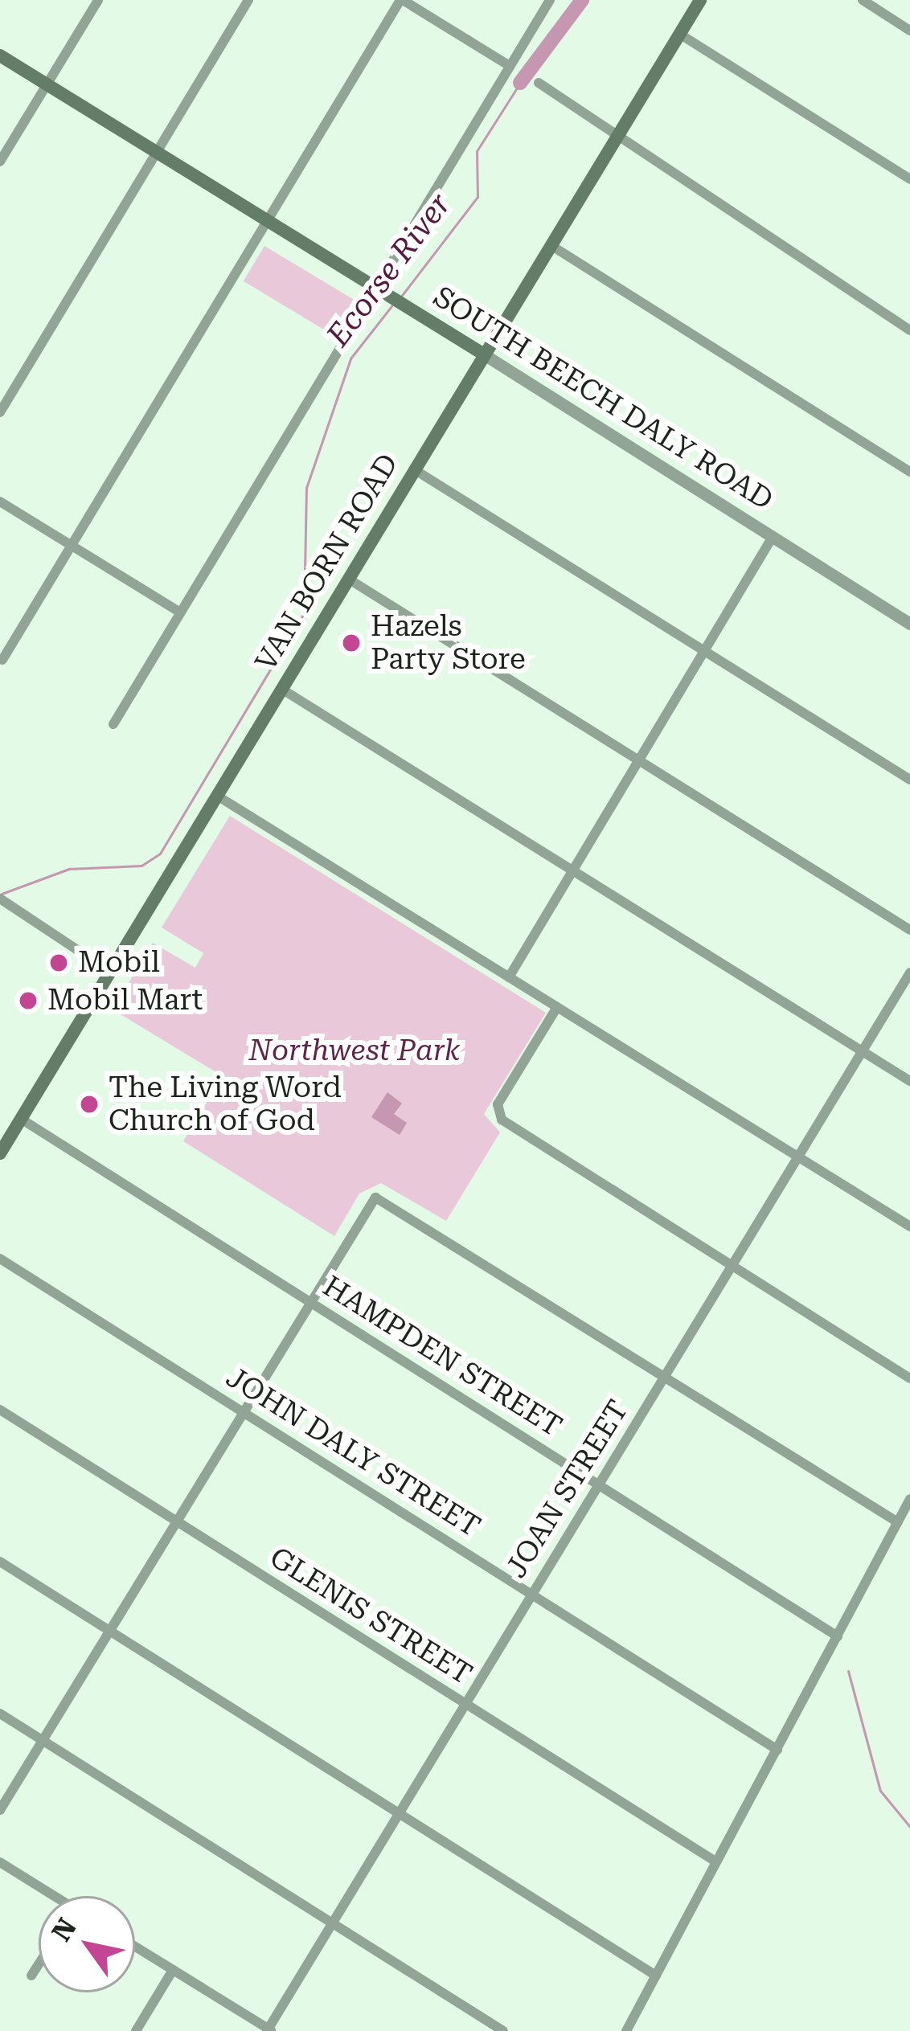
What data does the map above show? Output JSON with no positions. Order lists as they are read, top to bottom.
{
  "streets": {
    "main road": ["SOUTH BEECH DALY ROAD", "VAN BORN ROAD"],
    "street": [
      "HAMPDEN STREET",
      "JOHN DALY STREET",
      "JOAN STREET",
      "GLENIS STREET"
    ]
  },
  "crossings": [
    ["SOUTH BEECH DALY ROAD", "VAN BORN ROAD"],
    ["VAN BORN ROAD", "HAMPDEN STREET"],
    ["HAMPDEN STREET", "JOAN STREET"],
    ["JOHN DALY STREET", "JOAN STREET"],
    ["JOAN STREET", "GLENIS STREET"]
  ],
  "water": ["Ecorse River"],
  "parks": ["Northwest Park"],
  "places": [
    "Hazels Party Store",
    "Mobil",
    "Mobil Mart",
    "The Living Word Church of God"
  ],
  "north": "top left"
}
